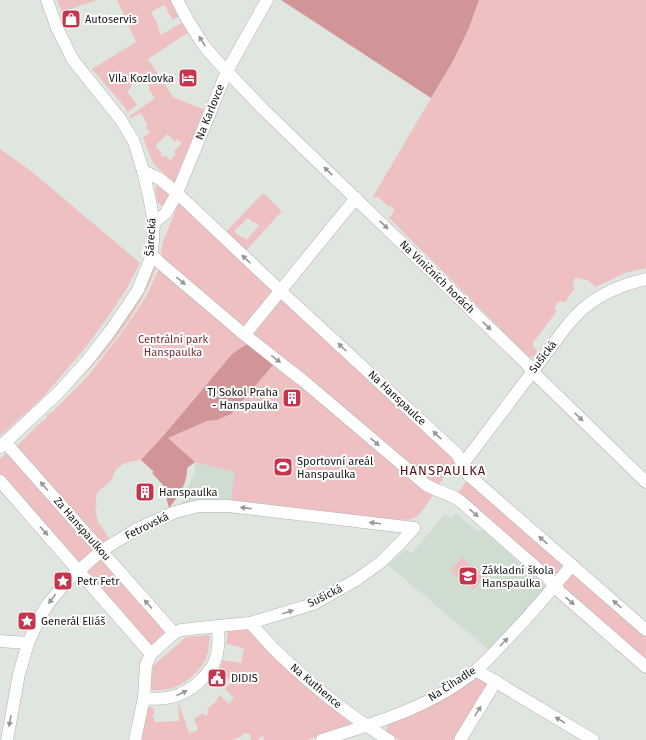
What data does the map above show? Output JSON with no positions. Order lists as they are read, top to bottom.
{
  "streets": {
    "street": [
      "Na Karlovce",
      "Šárecká",
      "Na Viničních horách",
      "Sušická",
      "Na Hanspaulce",
      "Fetrovská",
      "Za Hanspaulkou",
      "Na Čihadle",
      "Na Kuthence"
    ]
  },
  "crossings": [
    ["Na Karlovce", "Šárecká"],
    ["Na Karlovce", "Na Viničních horách"],
    ["Na Karlovce", "Na Hanspaulce"],
    ["Šárecká", "Na Hanspaulce"],
    ["Šárecká", "Za Hanspaulkou"],
    ["Na Viničních horách", "Sušická"],
    ["Sušická", "Na Hanspaulce"],
    ["Sušická", "Fetrovská"],
    ["Sušická", "Na Kuthence"],
    ["Na Hanspaulce", "Na Čihadle"],
    ["Fetrovská", "Za Hanspaulkou"],
    ["Na Čihadle", "Na Kuthence"]
  ],
  "one_way": ["Sušická", "Fetrovská", "Na Čihadle"],
  "districts": ["HANSPAULKA"],
  "parks": ["Centrální park Hanspaulka"],
  "places": {
    "shop": ["Autoservis"],
    "hotel": ["Vila Kozlovka"],
    "building": ["TJ Sokol Praha - Hanspaulka", "Hanspaulka"],
    "sports": ["Sportovní areál Hanspaulka"],
    "school or university": ["Základní škola Hanspaulka"],
    "place": ["Petr Fetr", "Generál Eliáš"],
    "public building": ["DIDIS"]
  }
}
